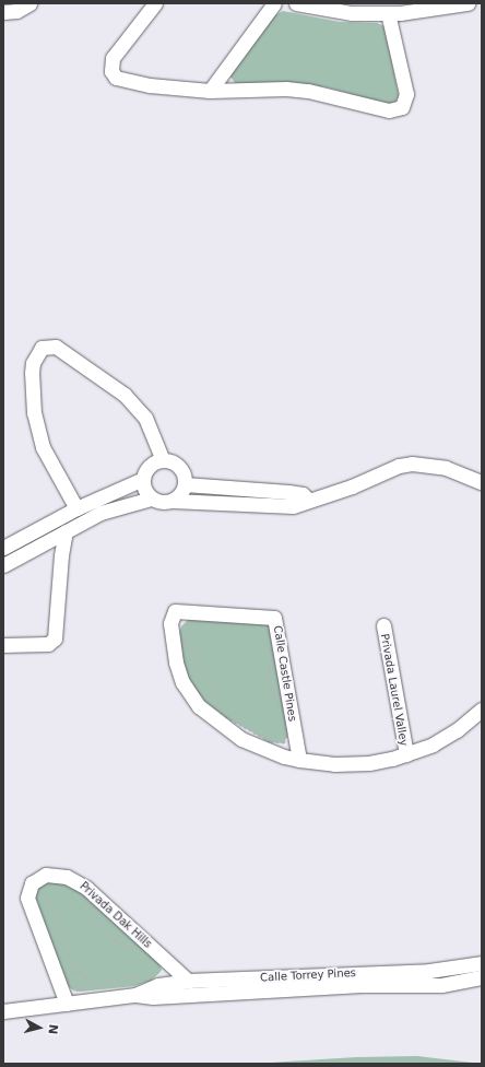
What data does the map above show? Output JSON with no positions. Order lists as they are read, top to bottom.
{
  "streets": {
    "street": [
      "Calle Castle Pines",
      "Privada Laurel Valley",
      "Privada Dak Hills",
      "Calle Torrey Pines"
    ]
  },
  "crossings": [
    ["Calle Castle Pines", "Privada Laurel Valley"],
    ["Privada Dak Hills", "Calle Torrey Pines"]
  ],
  "north": "right"
}
